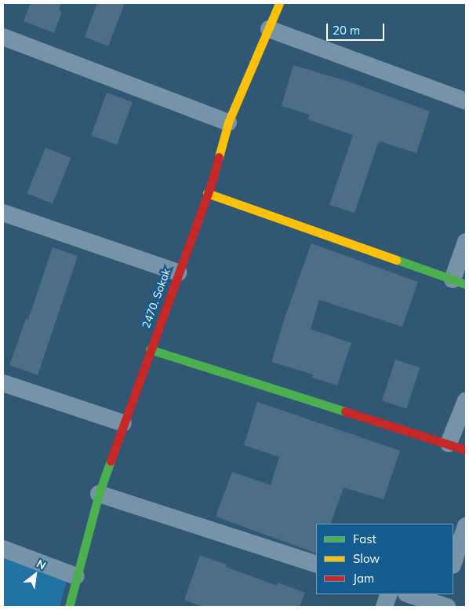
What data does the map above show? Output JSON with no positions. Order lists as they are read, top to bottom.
{
  "streets": {
    "street": ["2470. Sokak"]
  },
  "legend": ["Fast", "Slow", "Jam"],
  "scale_bar": "20 m",
  "north": "top right"
}
